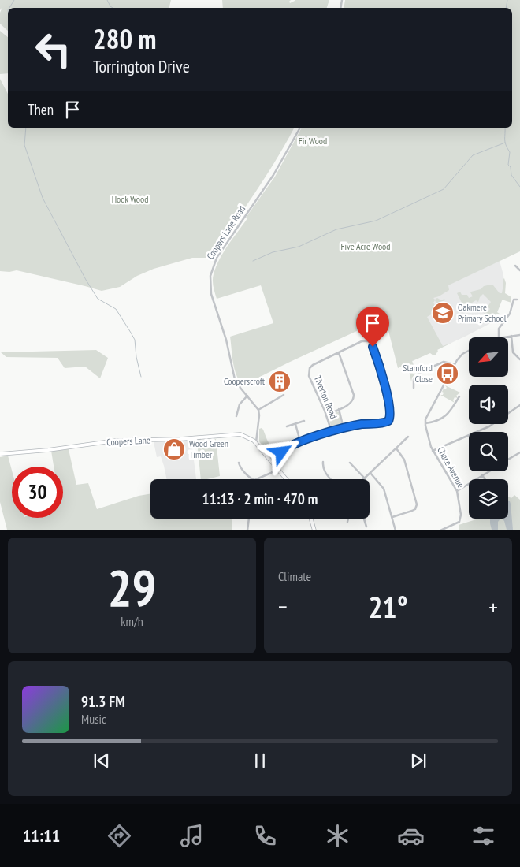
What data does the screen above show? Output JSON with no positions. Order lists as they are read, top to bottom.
{
  "streets": {
    "main road": ["Coopers Lane"],
    "street": ["Coopers Lane Road", "Tiverton Road", "Chace Avenue"]
  },
  "parks": ["Fir Wood", "Hook Wood", "Five Acre Wood"],
  "places": {
    "school or university": ["Oakmere Primary School"],
    "bus stop": ["Stamford Close"],
    "building": ["Cooperscroft"],
    "shop": ["Wood Green Timber"]
  },
  "north": "bottom left",
  "page": {
    "turn": ["280 m", "Torrington Drive"],
    "then": "Then",
    "limit": "30",
    "trip": "11:13 · 2 min · 470 m",
    "tile": [
      ["29", "km/h"],
      "Climate"
    ],
    "heat": ["−", "21°", "+"],
    "song": ["91.3 FM", "Music"],
    "tabs": "11:11"
  }
}
